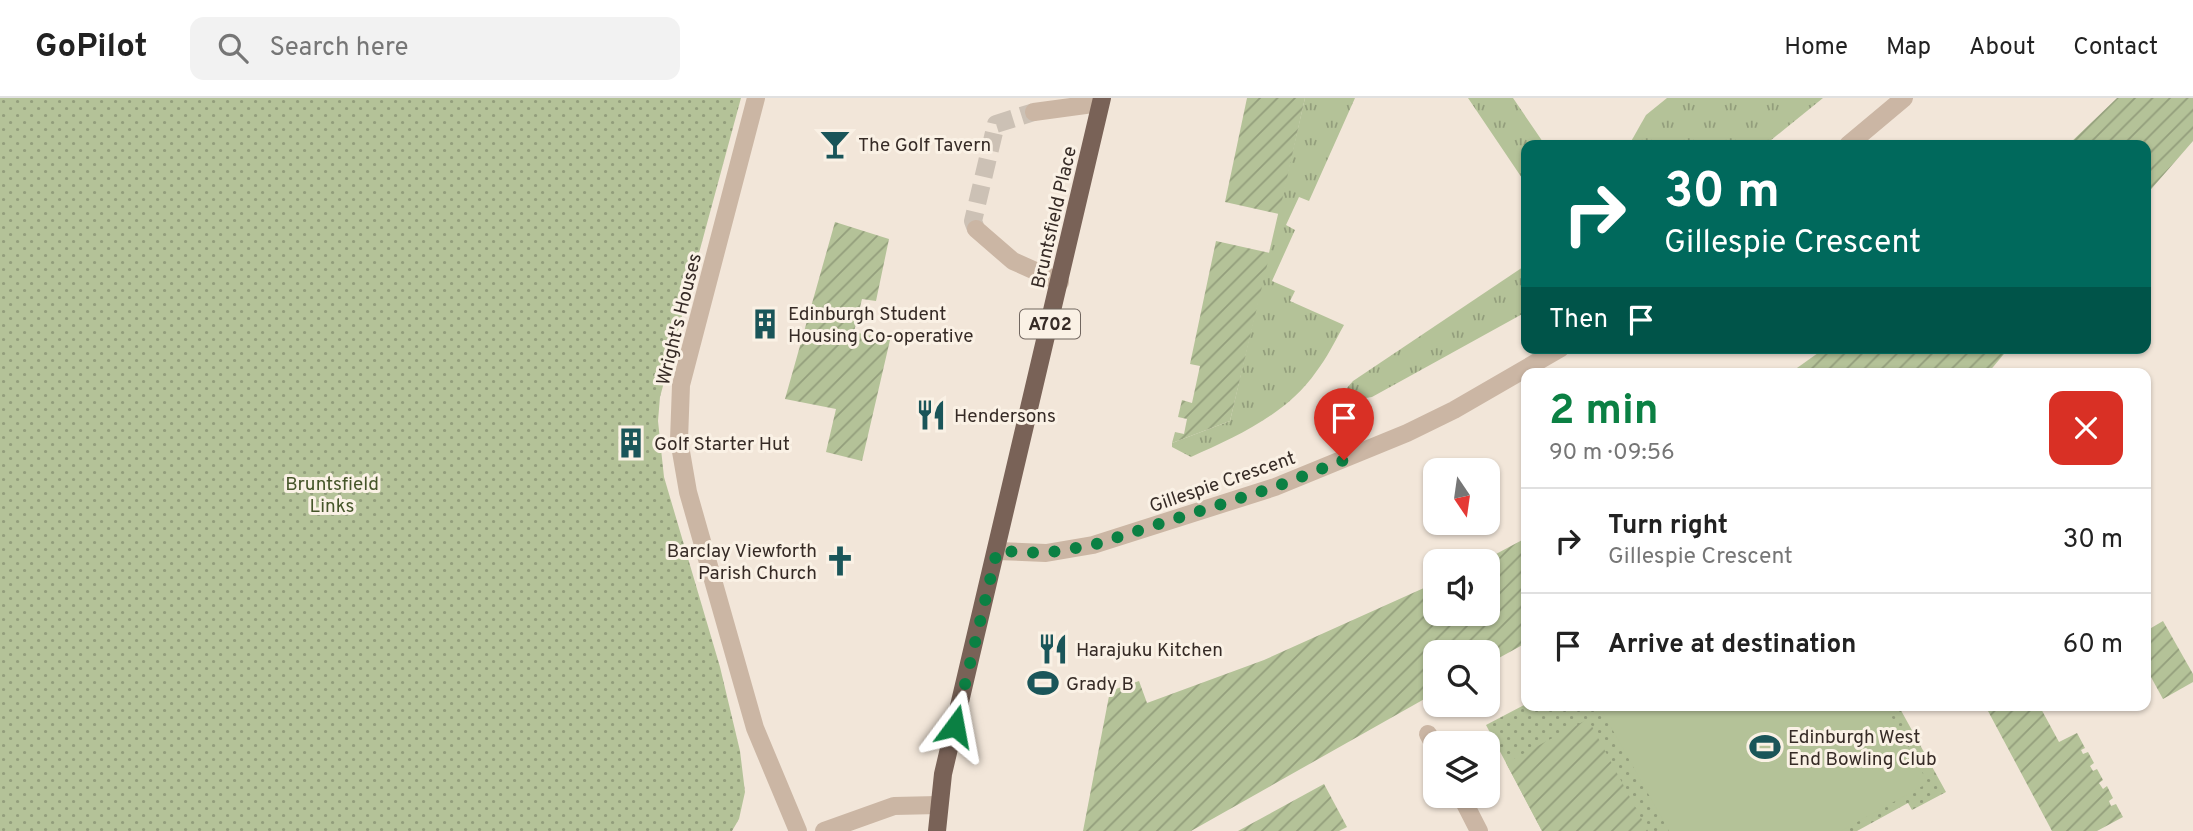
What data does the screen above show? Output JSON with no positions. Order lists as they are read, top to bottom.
{
  "streets": {
    "main road": ["Bruntsfield Place", "A702"],
    "street": ["Wright's Houses", "Gillespie Crescent"]
  },
  "crossings": [
    ["Bruntsfield Place", "A702"],
    ["Bruntsfield Place", "Gillespie Crescent"],
    ["A702", "Gillespie Crescent"]
  ],
  "parks": ["Bruntsfield Links"],
  "places": {
    "bar": ["The Golf Tavern"],
    "building": ["Edinburgh Student Housing Co-operative", "Golf Starter Hut"],
    "restaurant": ["Hendersons", "Harajuku Kitchen"],
    "church": ["Barclay Viewforth Parish Church"],
    "sports": ["Grady B", "Edinburgh West End Bowling Club"]
  },
  "north": "bottom",
  "page": {
    "header": "GoPilot",
    "search": "Search here",
    "nav": [
      "Home",
      "Map",
      "About",
      "Contact"
    ],
    "turn": ["30 m", "Gillespie Crescent"],
    "then": "Then",
    "heading": ["2 min", "90 m · 09:56"],
    "list": [
      {
        "name": "Turn right",
        "note": "Gillespie Crescent",
        "value": "30 m"
      },
      {
        "name": "Arrive at destination",
        "value": "60 m"
      }
    ]
  }
}
